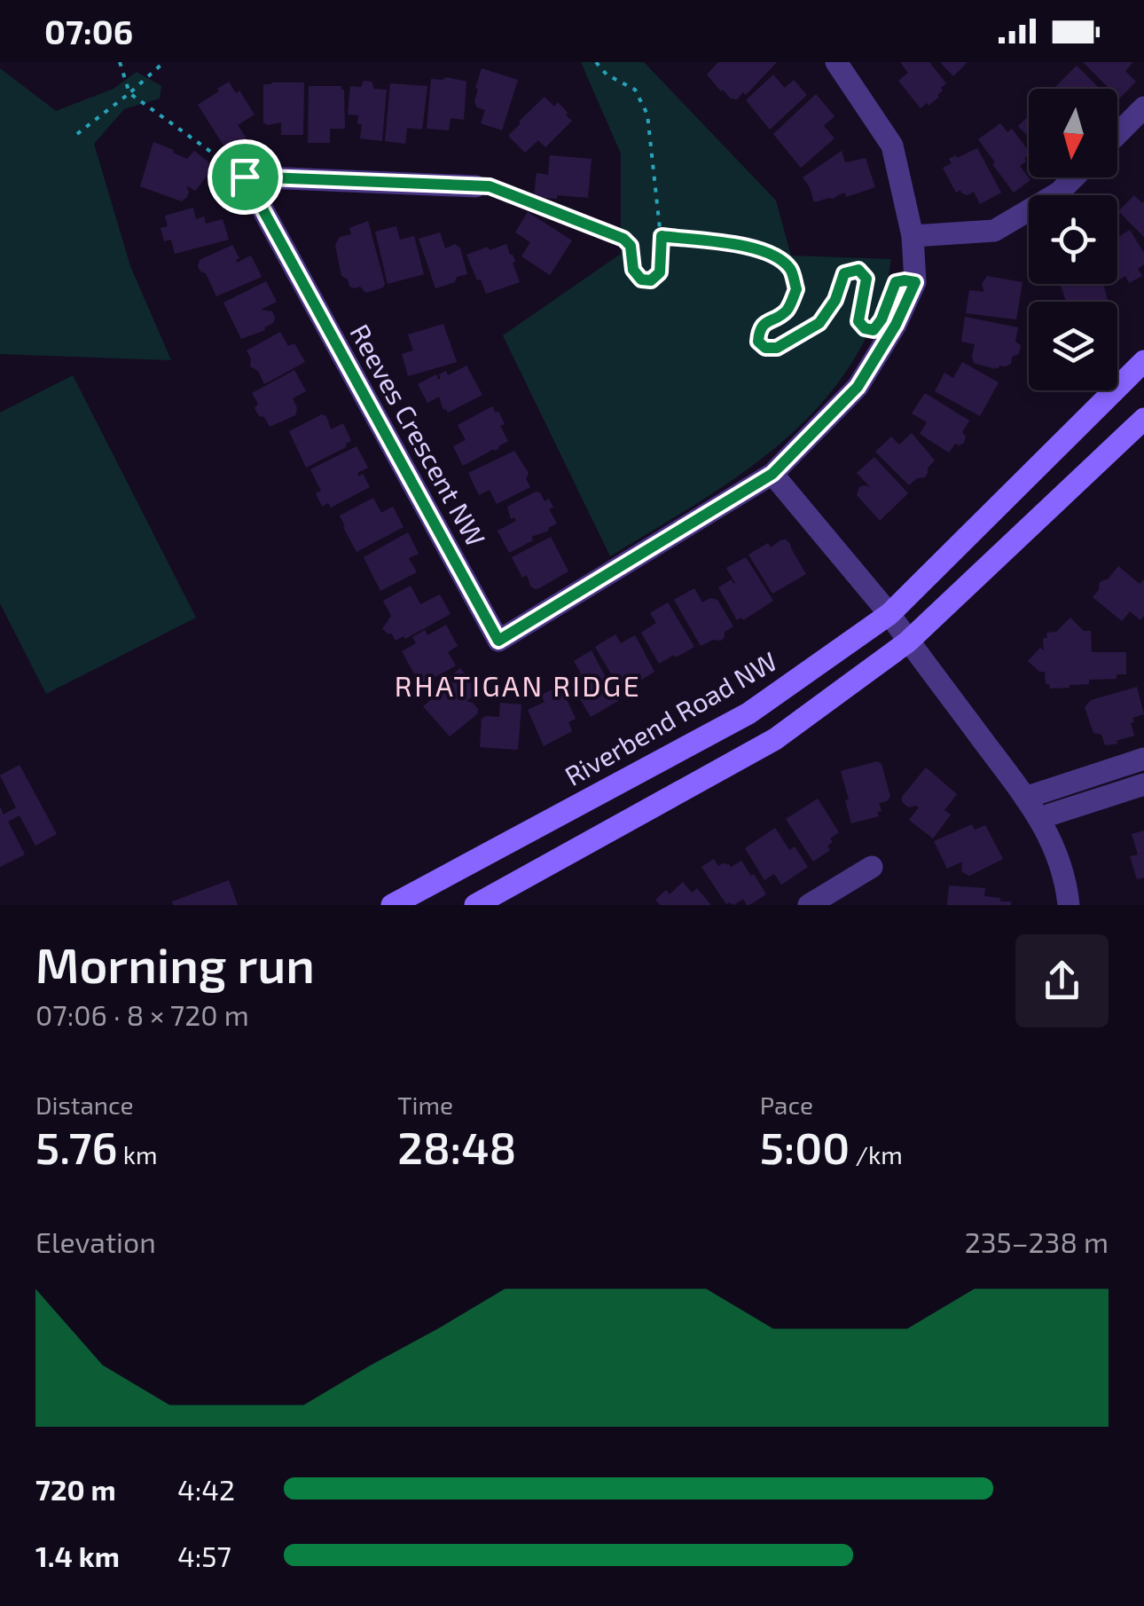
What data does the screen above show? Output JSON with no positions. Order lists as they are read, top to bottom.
{
  "streets": {
    "main road": ["Riverbend Road NW"],
    "street": ["Reeves Crescent NW"]
  },
  "districts": ["RHATIGAN RIDGE"],
  "north": "bottom",
  "page": {
    "status": "07:06",
    "heading": ["Morning run", "07:06 · 8 × 720 m"],
    "stats": [
      ["Distance", "5.76 km"],
      ["Time", "28:48"],
      ["Pace", "5:00 /km"]
    ],
    "chart": ["Elevation", "235–238 m"],
    "list": [
      {
        "name": "720 m",
        "note": "4:42"
      },
      {
        "name": "1.4 km",
        "note": "4:57"
      }
    ]
  }
}
